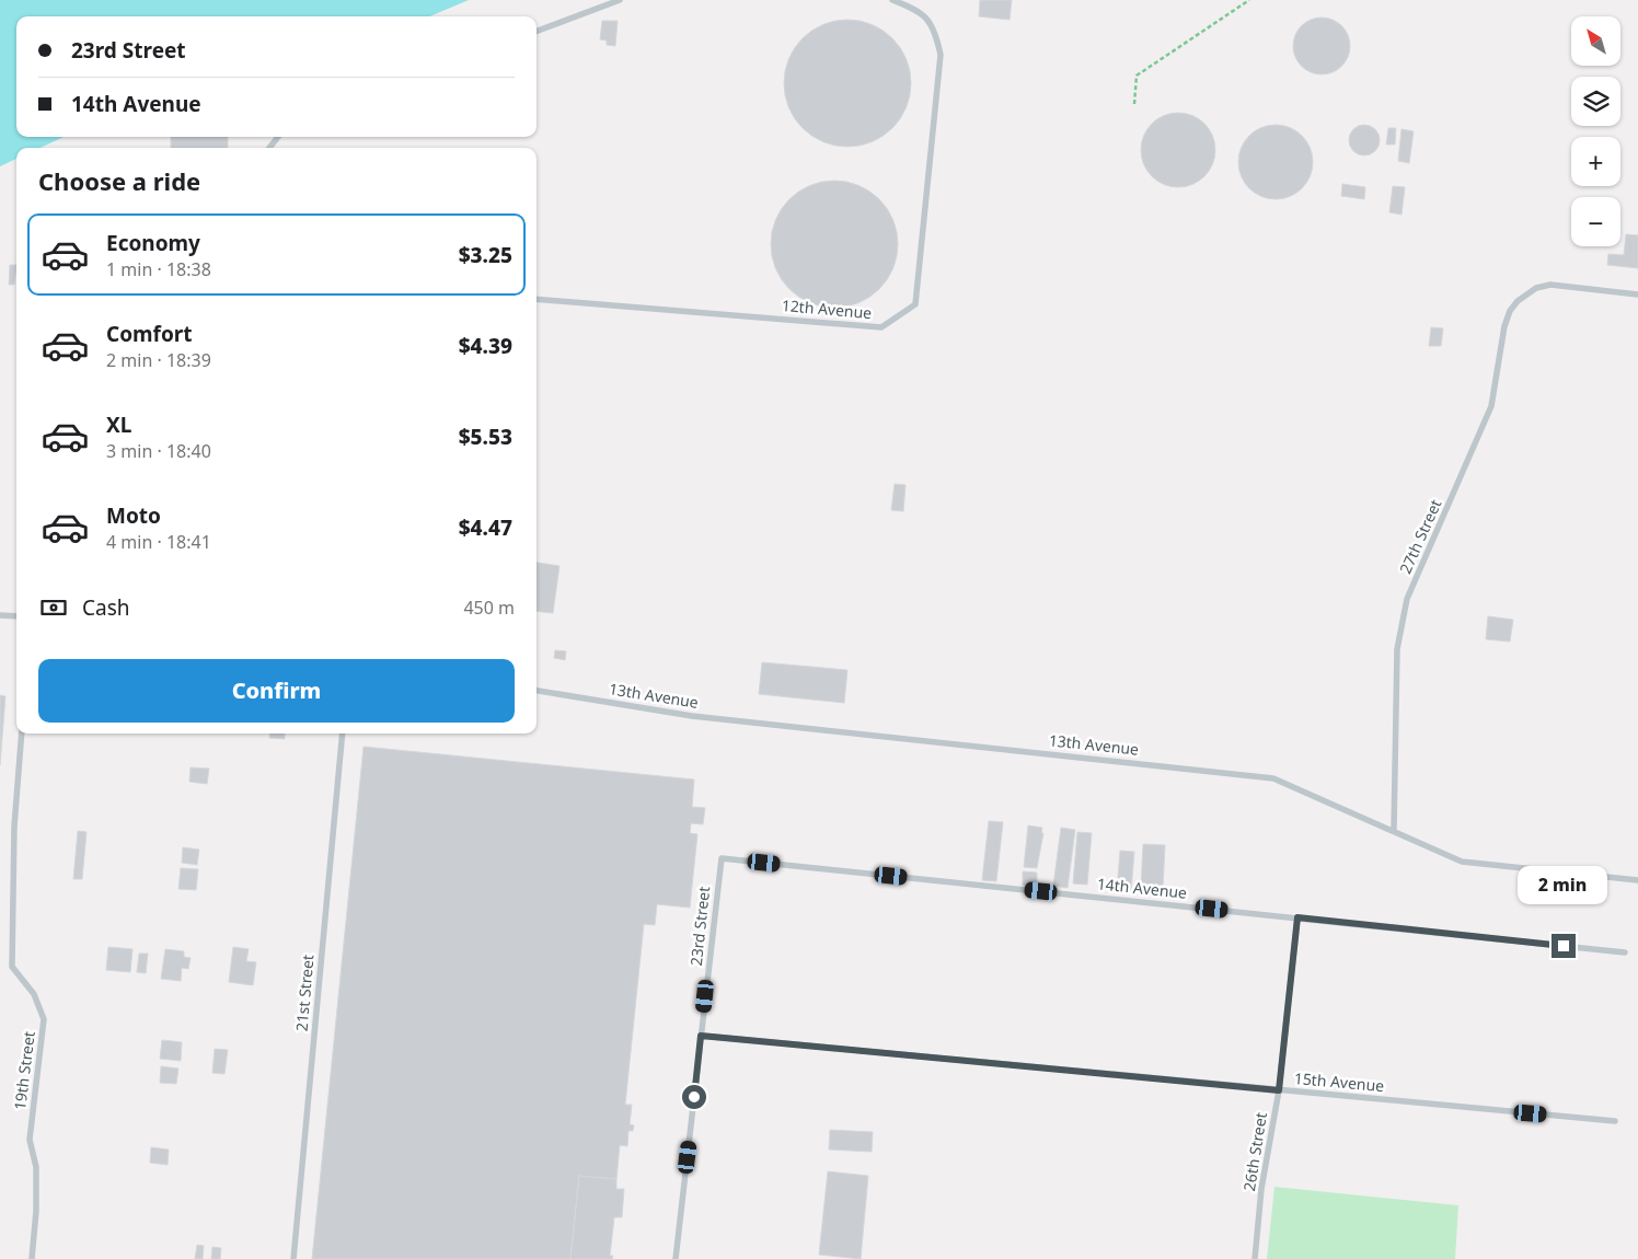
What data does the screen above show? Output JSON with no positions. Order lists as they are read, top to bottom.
{
  "streets": {
    "lane": [
      "12th Avenue",
      "27th Street",
      "13th Avenue",
      "14th Avenue",
      "23rd Street",
      "21st Street",
      "19th Street",
      "15th Avenue",
      "26th Street"
    ]
  },
  "crossings": [
    ["27th Street", "13th Avenue"],
    ["14th Avenue", "23rd Street"],
    ["14th Avenue", "26th Street"],
    ["23rd Street", "15th Avenue"],
    ["15th Avenue", "26th Street"]
  ],
  "north": "top left",
  "page": {
    "map_buttons": ["+", "−"],
    "banner": ["23rd Street", "14th Avenue"],
    "heading": "Choose a ride",
    "list": [
      {
        "name": "Economy",
        "note": "1 min · 18:38",
        "value": "$3.25"
      },
      {
        "name": "Comfort",
        "note": "2 min · 18:39",
        "value": "$4.39"
      },
      {
        "name": "XL",
        "note": "3 min · 18:40",
        "value": "$5.53"
      },
      {
        "name": "Moto",
        "note": "4 min · 18:41",
        "value": "$4.47"
      }
    ],
    "pay": ["Cash", "450 m"],
    "buttons": "Confirm",
    "bubble": "2 min"
  }
}
